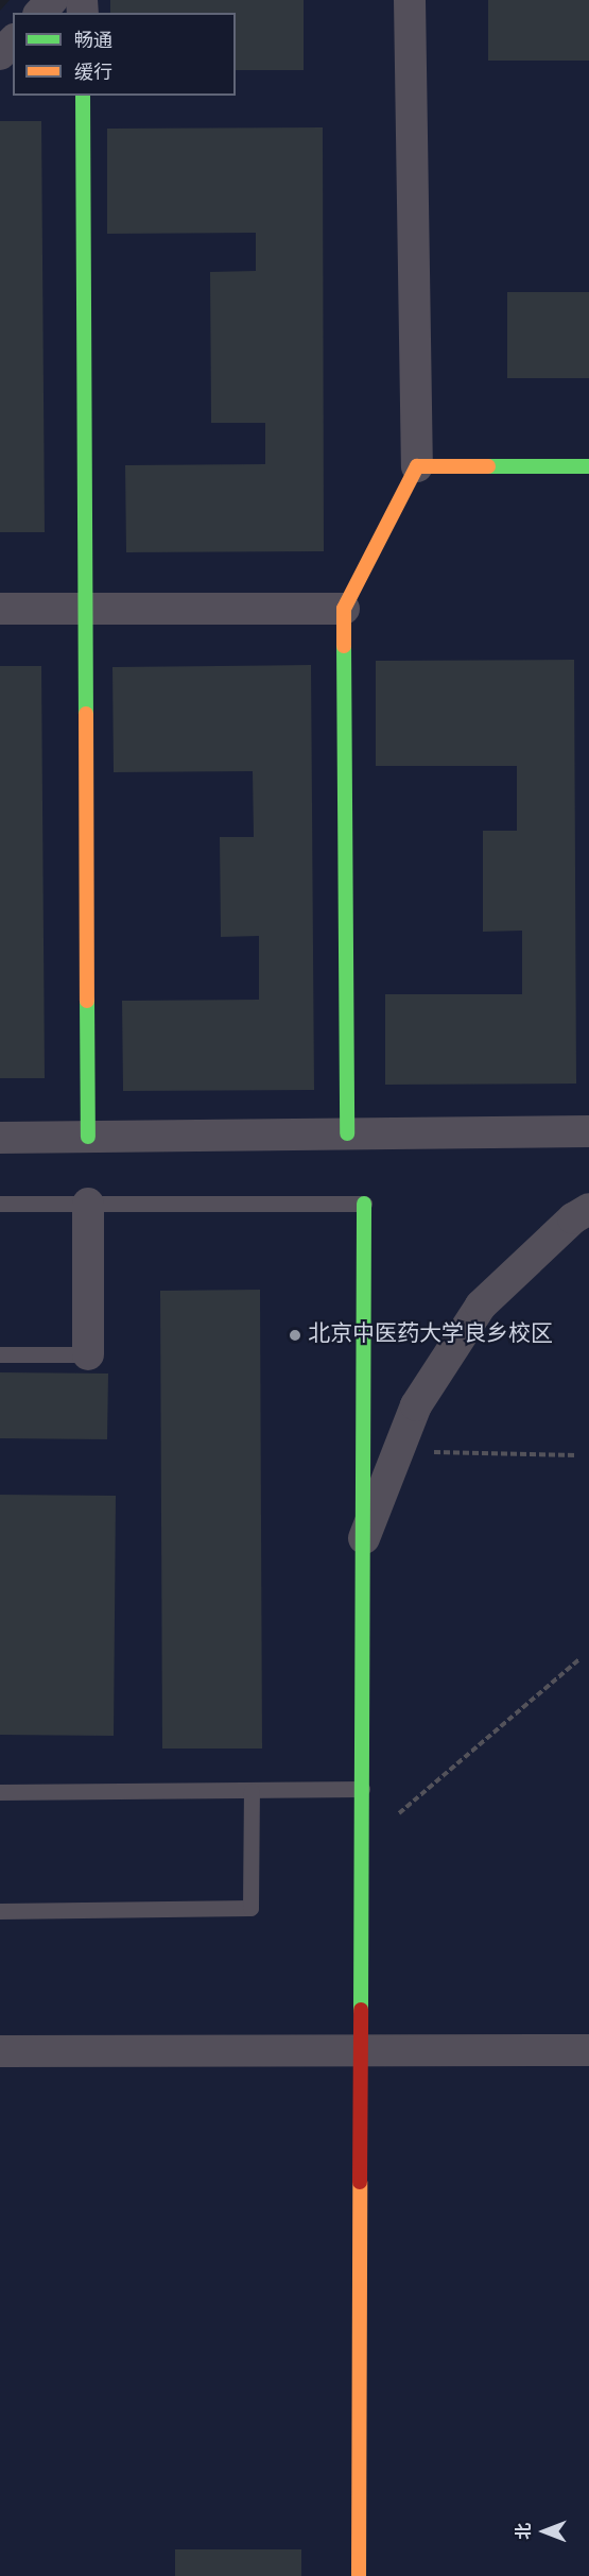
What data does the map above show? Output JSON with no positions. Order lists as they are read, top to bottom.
{
  "places": ["北京中医药大学良乡校区"],
  "legend": ["畅通", "缓行"],
  "north": "left"
}
